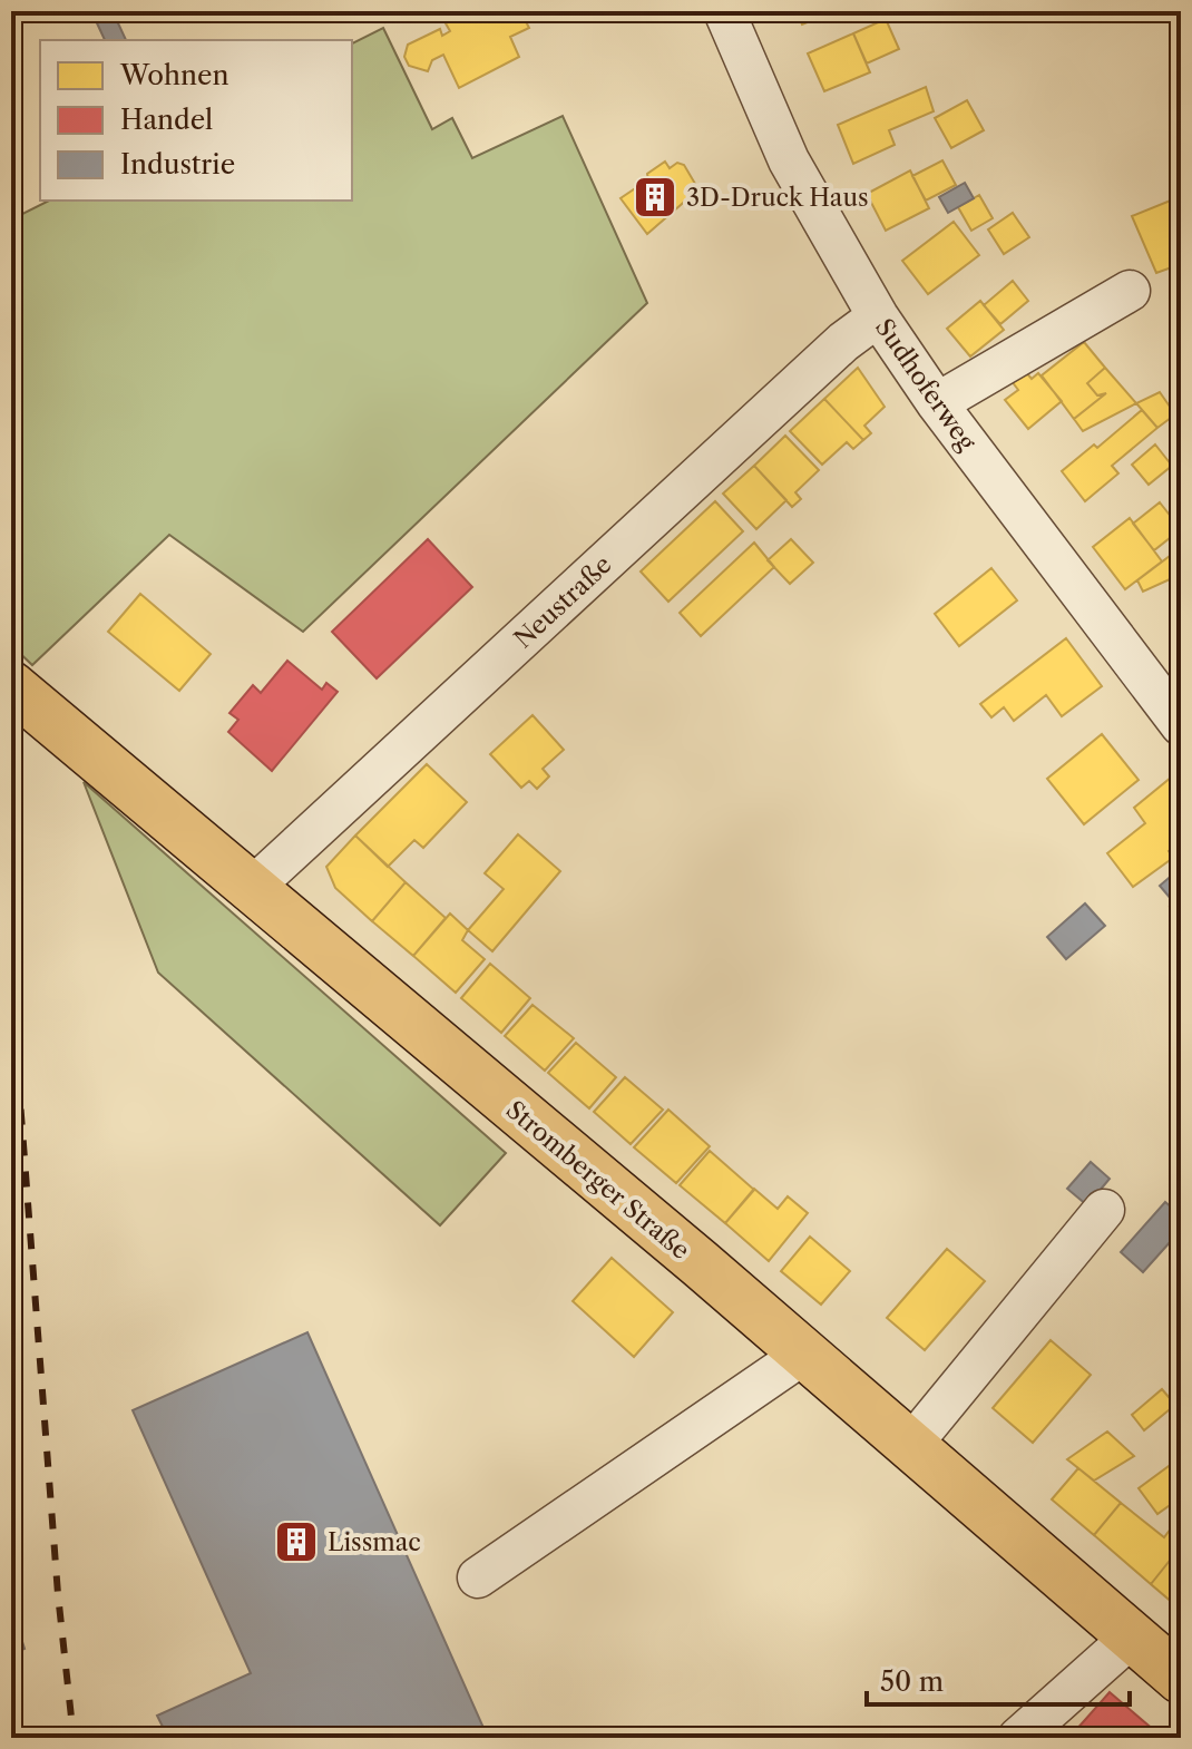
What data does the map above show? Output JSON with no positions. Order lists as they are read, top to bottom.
{
  "streets": {
    "main road": ["Stromberger Straße"],
    "street": ["Sudhoferweg", "Neustraße"]
  },
  "crossings": [
    ["Sudhoferweg", "Neustraße"],
    ["Neustraße", "Stromberger Straße"]
  ],
  "places": {
    "building": ["3D-Druck Haus", "Lissmac"]
  },
  "legend": ["Wohnen", "Handel", "Industrie"],
  "scale_bar": "50 m"
}
